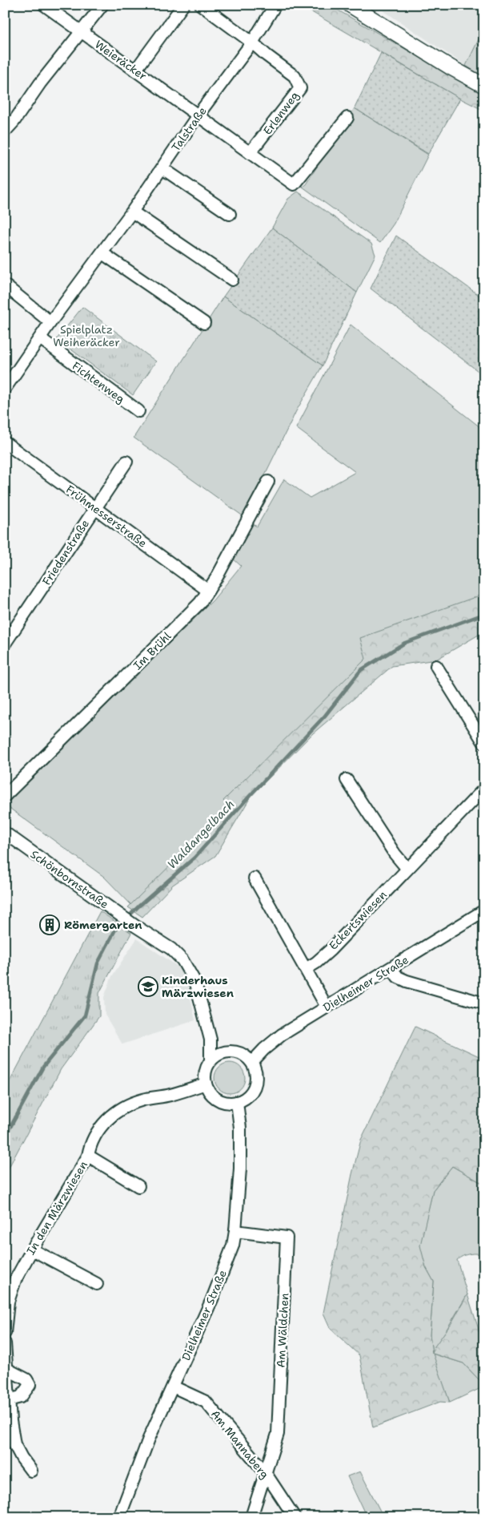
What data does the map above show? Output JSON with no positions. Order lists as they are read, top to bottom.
{
  "streets": {
    "street": [
      "Weieräcker",
      "Erlenweg",
      "Talstraße",
      "Fichtenweg",
      "Frühmesserstraße",
      "Friedenstraße",
      "Im Brühl",
      "Schönbornstraße",
      "Eckertswiesen",
      "Dielheimer Straße",
      "In den Märzwiesen",
      "Am Wäldchen",
      "Am Mannaberg"
    ]
  },
  "crossings": [
    ["Weieräcker", "Erlenweg"],
    ["Weieräcker", "Talstraße"],
    ["Erlenweg", "Talstraße"],
    ["Talstraße", "Fichtenweg"],
    ["Frühmesserstraße", "Friedenstraße"],
    ["Frühmesserstraße", "Im Brühl"],
    ["Schönbornstraße", "Dielheimer Straße"],
    ["Schönbornstraße", "In den Märzwiesen"],
    ["Dielheimer Straße", "In den Märzwiesen"],
    ["Dielheimer Straße", "Am Wäldchen"],
    ["Dielheimer Straße", "Am Mannaberg"],
    ["Am Wäldchen", "Am Mannaberg"]
  ],
  "water": ["Waldangelbach"],
  "parks": ["Spielplatz Weiheräcker"],
  "places": {
    "building": ["Römergarten"],
    "school or university": ["Kinderhaus Märzwiesen"]
  }
}
